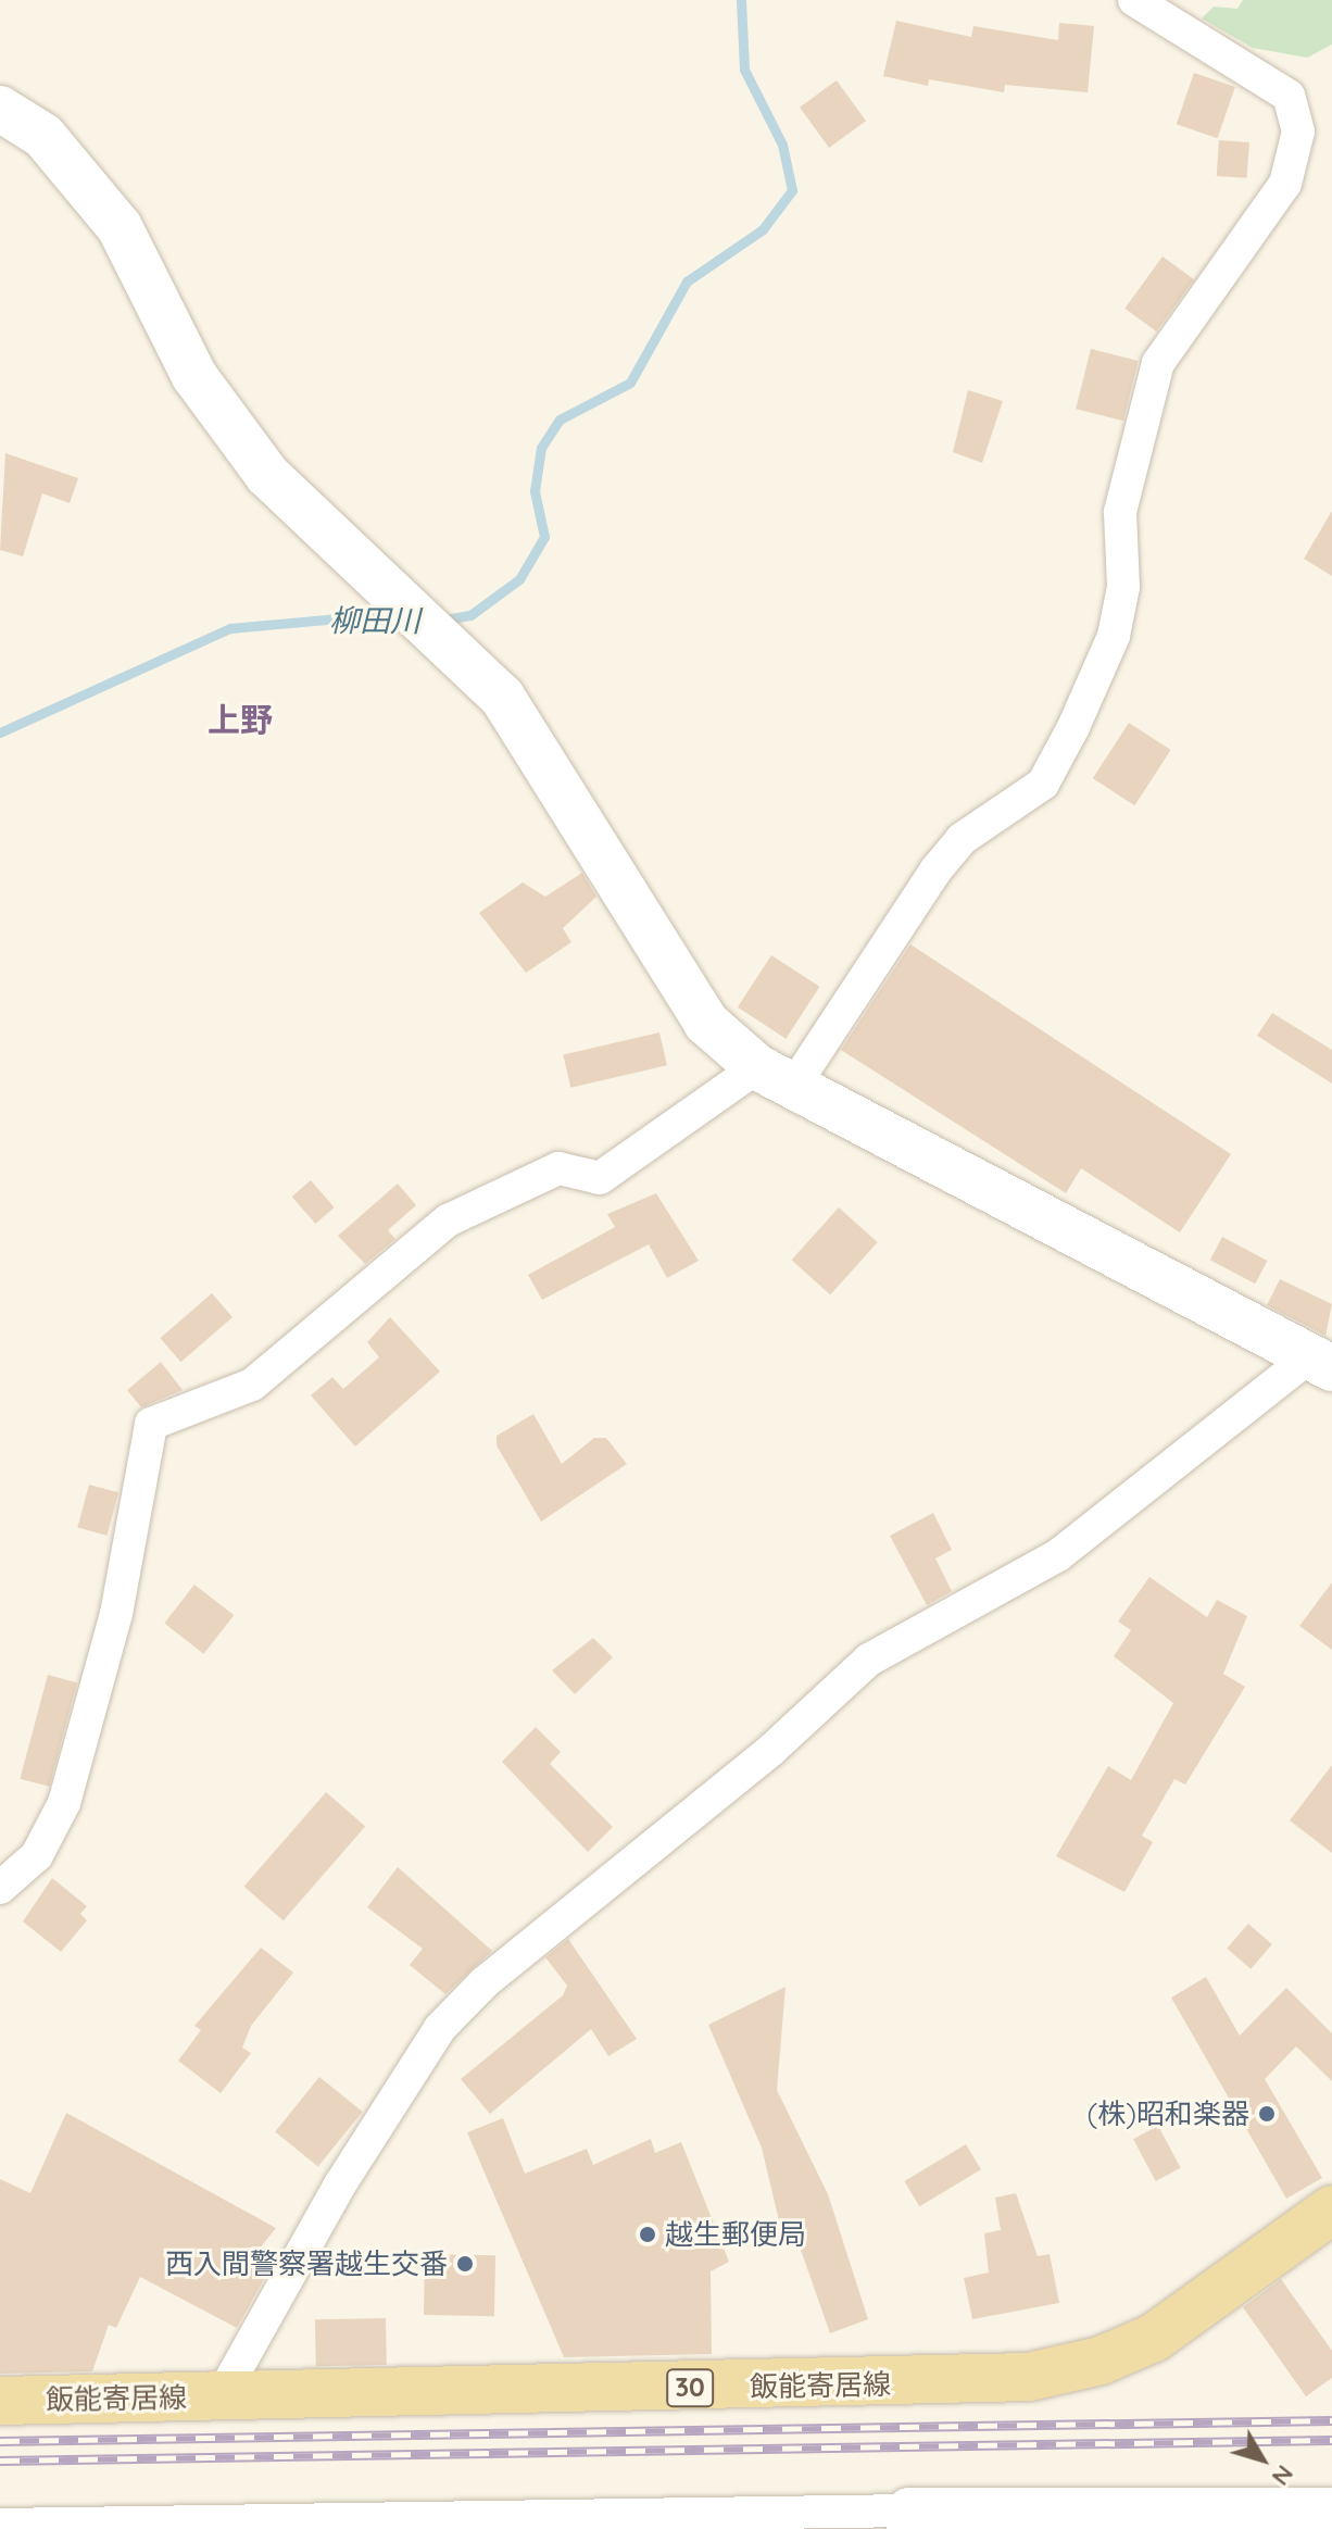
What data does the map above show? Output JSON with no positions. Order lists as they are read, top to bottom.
{
  "streets": {
    "main road": ["飯能寄居線", "30"]
  },
  "districts": ["上野"],
  "water": ["柳田川"],
  "places": ["(株)昭和楽器", "越生郵便局", "西入間警察署越生交番"],
  "north": "bottom right"
}
